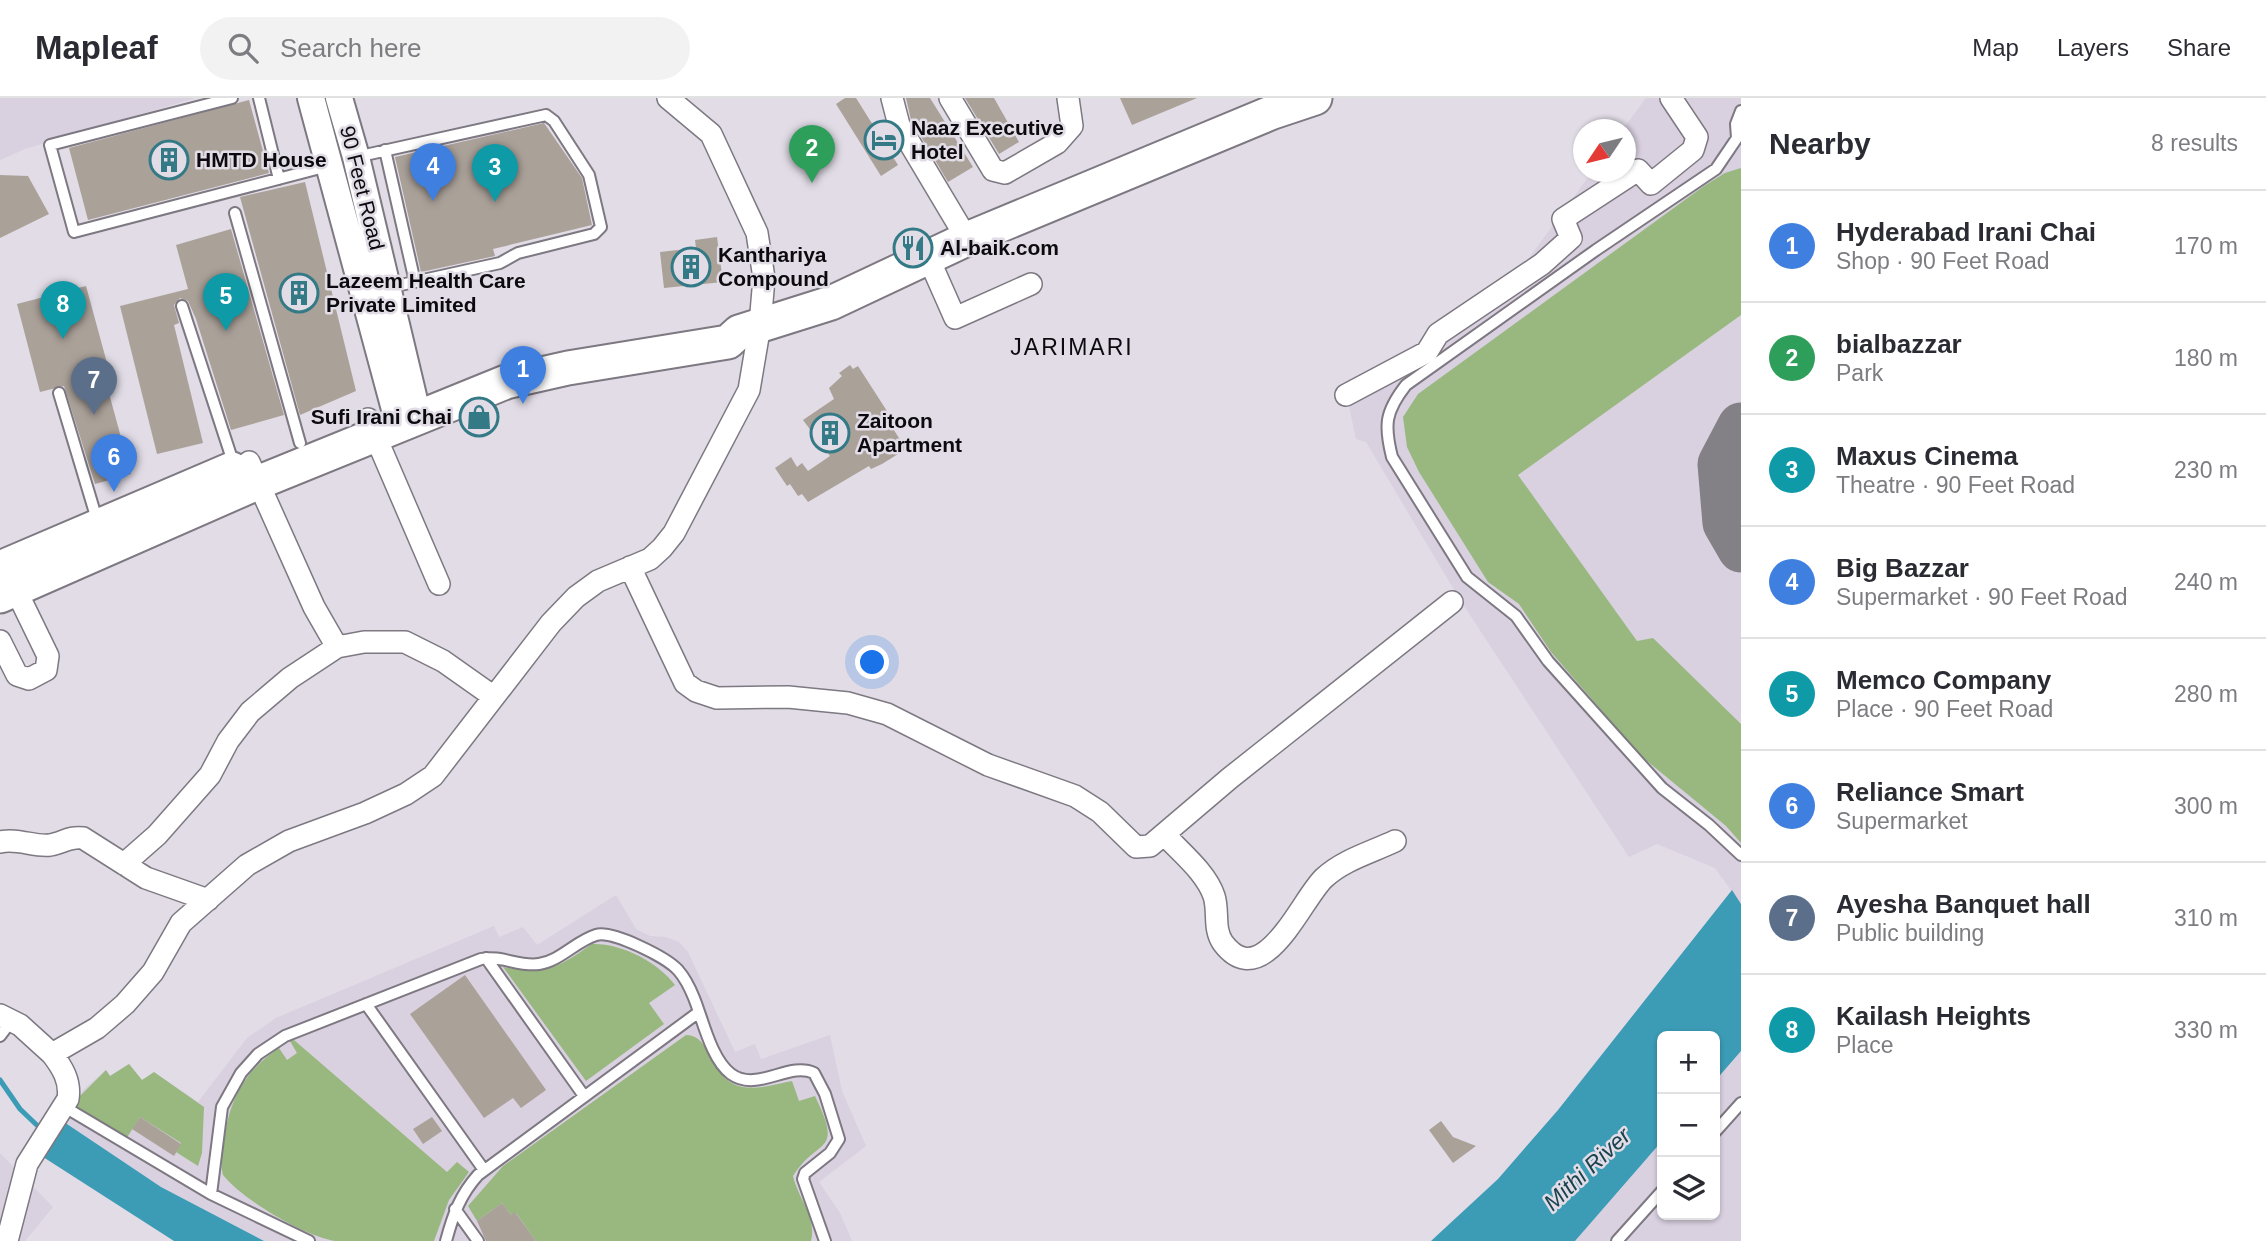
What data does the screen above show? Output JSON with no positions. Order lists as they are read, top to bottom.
{
  "streets": {
    "street": ["90 Feet Road"]
  },
  "districts": ["JARIMARI"],
  "water": ["Mithi River"],
  "places": {
    "hotel": ["Naaz Executive Hotel"],
    "building": [
      "HMTD House",
      "Kanthariya Compound",
      "Lazeem Health Care Private Limited",
      "Zaitoon Apartment"
    ],
    "restaurant": ["Al-baik.com"],
    "shop": ["Sufi Irani Chai"]
  },
  "north": "bottom left",
  "page": {
    "header": "Mapleaf",
    "search": "Search here",
    "nav": ["Map", "Layers", "Share"],
    "heading": ["Nearby", "8 results"],
    "pins": [
      "2",
      "4",
      "3",
      "5",
      "8",
      "1",
      "7",
      "6"
    ],
    "list": [
      {
        "mark": "1",
        "name": "Hyderabad Irani Chai",
        "note": "Shop · 90 Feet Road",
        "value": "170 m"
      },
      {
        "mark": "2",
        "name": "bialbazzar",
        "note": "Park",
        "value": "180 m"
      },
      {
        "mark": "3",
        "name": "Maxus Cinema",
        "note": "Theatre · 90 Feet Road",
        "value": "230 m"
      },
      {
        "mark": "4",
        "name": "Big Bazzar",
        "note": "Supermarket · 90 Feet Road",
        "value": "240 m"
      },
      {
        "mark": "5",
        "name": "Memco Company",
        "note": "Place · 90 Feet Road",
        "value": "280 m"
      },
      {
        "mark": "6",
        "name": "Reliance Smart",
        "note": "Supermarket",
        "value": "300 m"
      },
      {
        "mark": "7",
        "name": "Ayesha Banquet hall",
        "note": "Public building",
        "value": "310 m"
      },
      {
        "mark": "8",
        "name": "Kailash Heights",
        "note": "Place",
        "value": "330 m"
      }
    ],
    "map_buttons": ["+", "−"]
  }
}
